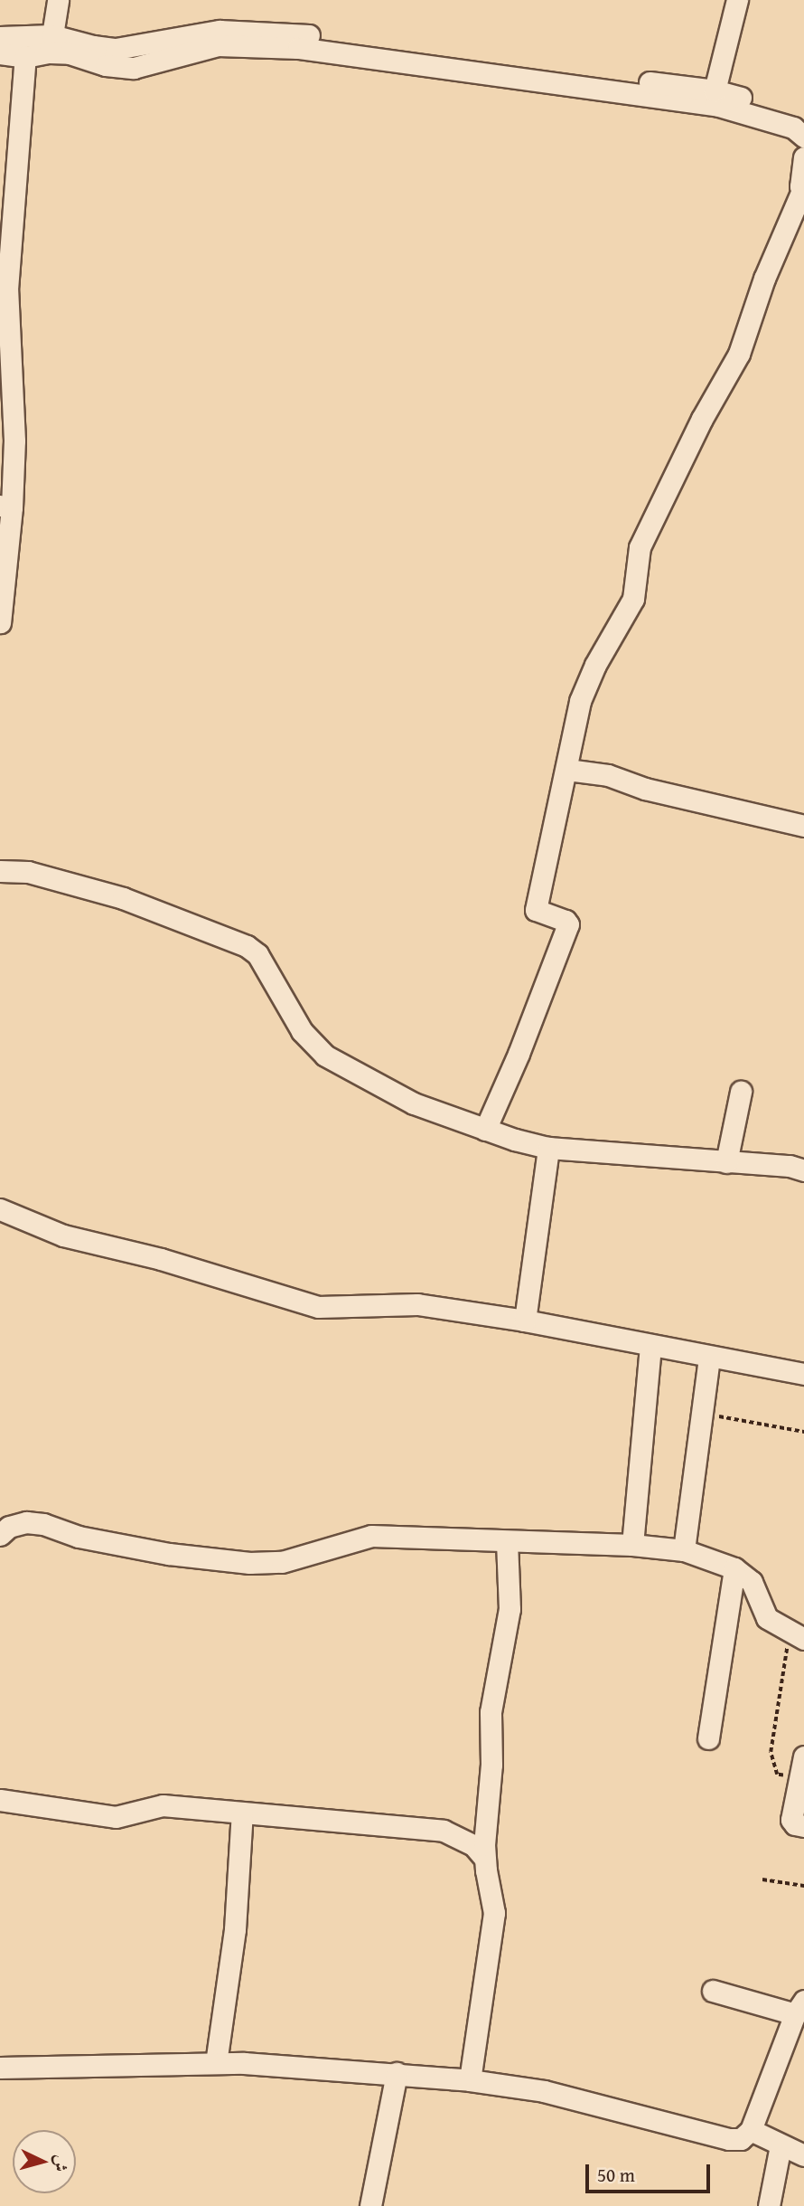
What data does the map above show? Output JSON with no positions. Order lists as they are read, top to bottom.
{
  "scale_bar": "50 m",
  "north": "right"
}
